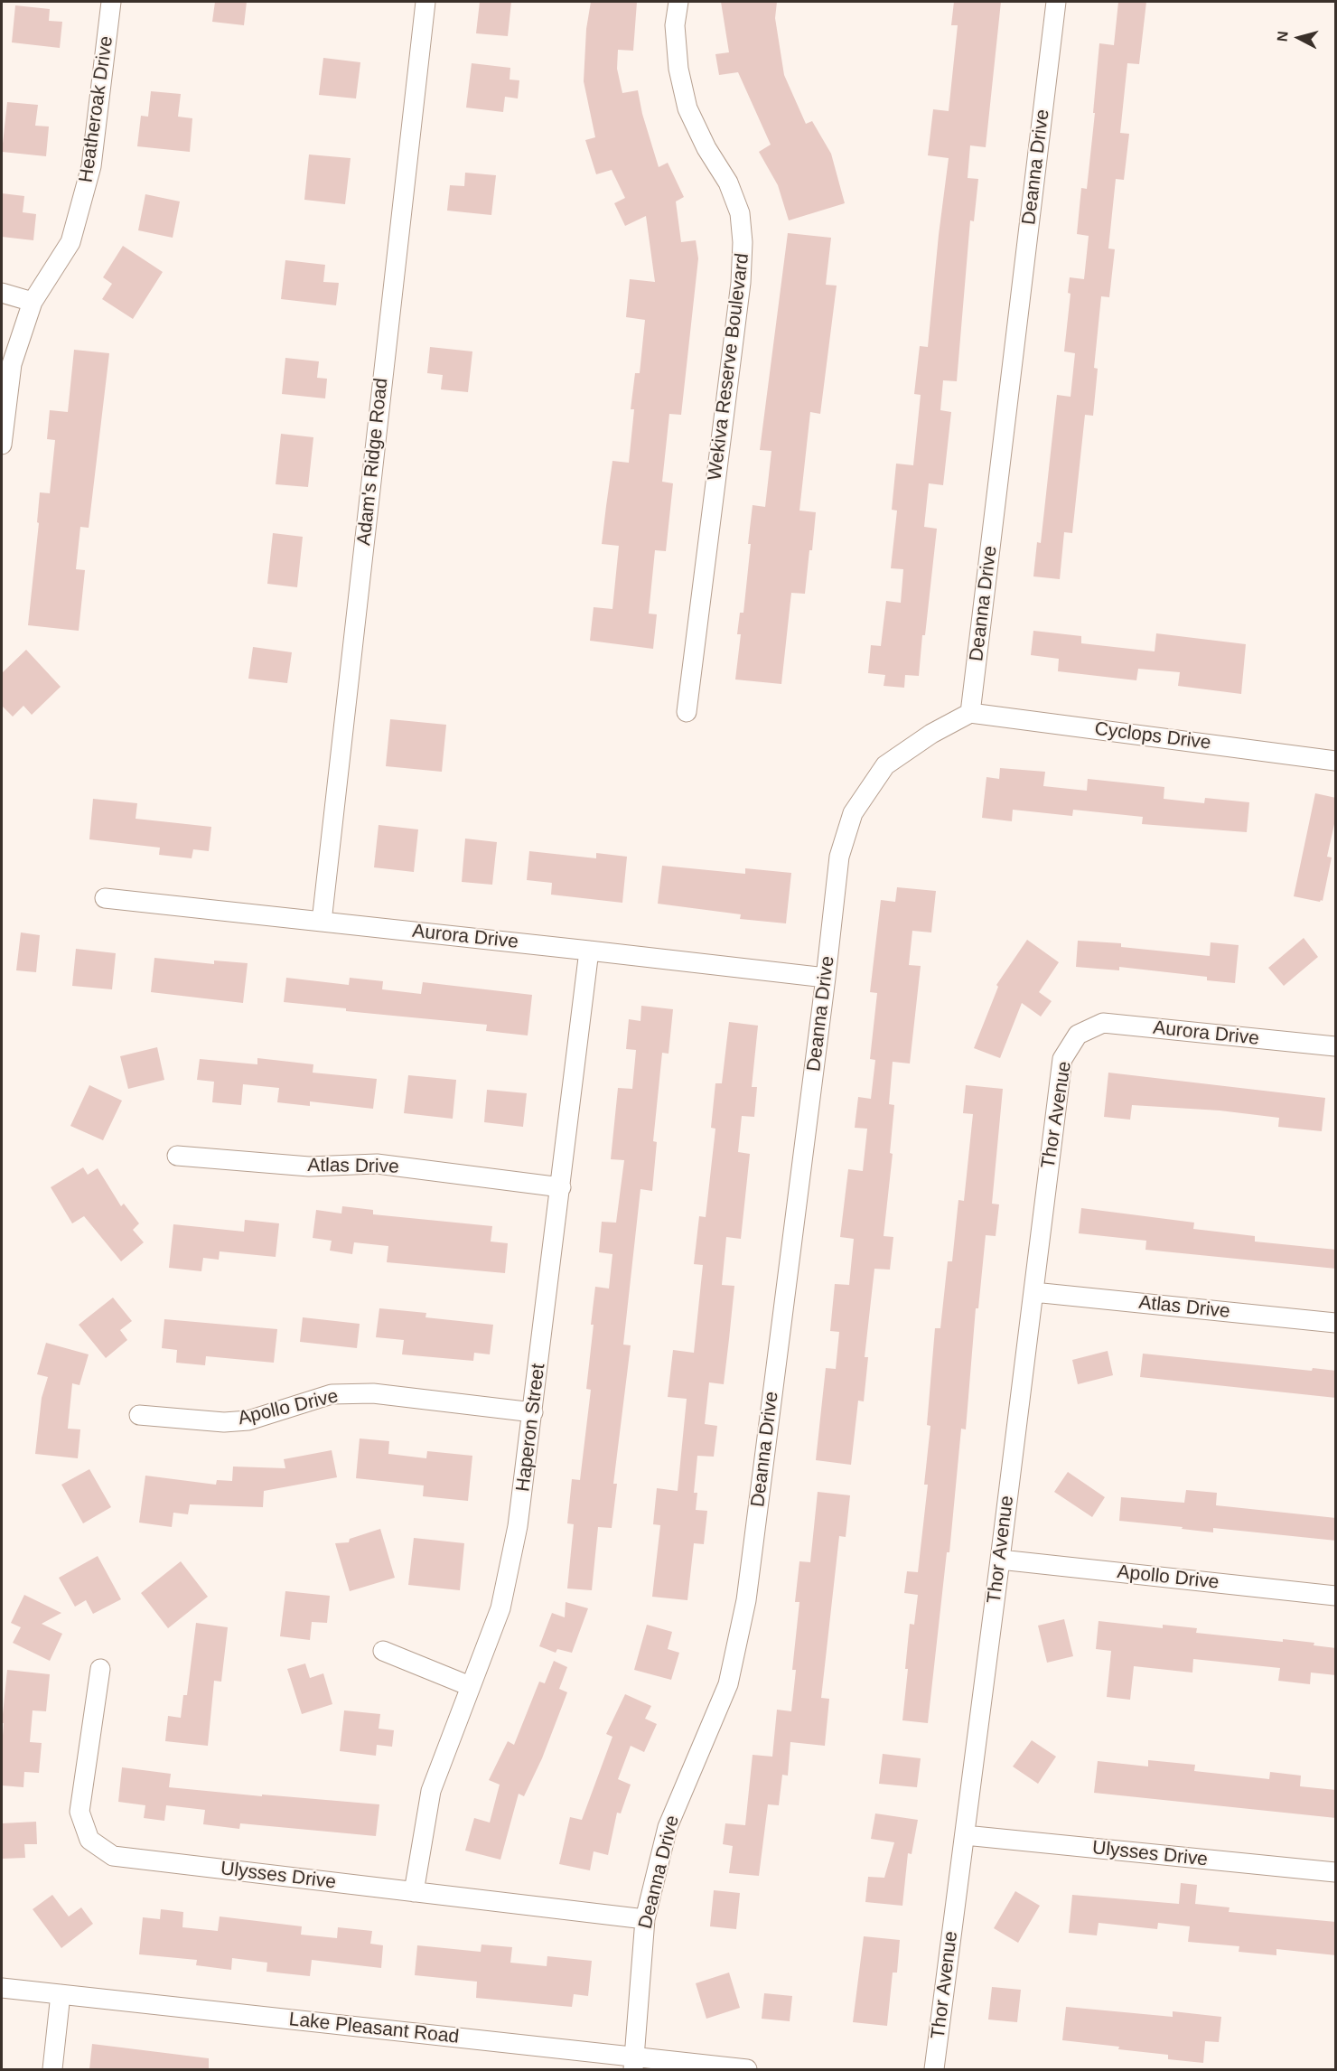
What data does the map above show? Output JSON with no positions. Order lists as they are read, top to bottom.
{
  "streets": {
    "street": [
      "Heatheroak Drive",
      "Deanna Drive",
      "Wekiva Reserve Boulevard",
      "Adam's Ridge Road",
      "Cyclops Drive",
      "Aurora Drive",
      "Thor Avenue",
      "Atlas Drive",
      "Apollo Drive",
      "Haperon Street",
      "Ulysses Drive",
      "Lake Pleasant Road"
    ]
  },
  "crossings": [
    ["Deanna Drive", "Cyclops Drive"],
    ["Deanna Drive", "Aurora Drive"],
    ["Deanna Drive", "Ulysses Drive"],
    ["Deanna Drive", "Lake Pleasant Road"],
    ["Adam's Ridge Road", "Aurora Drive"],
    ["Aurora Drive", "Thor Avenue"],
    ["Aurora Drive", "Haperon Street"],
    ["Thor Avenue", "Atlas Drive"],
    ["Thor Avenue", "Apollo Drive"],
    ["Thor Avenue", "Ulysses Drive"],
    ["Atlas Drive", "Haperon Street"],
    ["Apollo Drive", "Haperon Street"],
    ["Haperon Street", "Ulysses Drive"]
  ],
  "north": "left"
}
